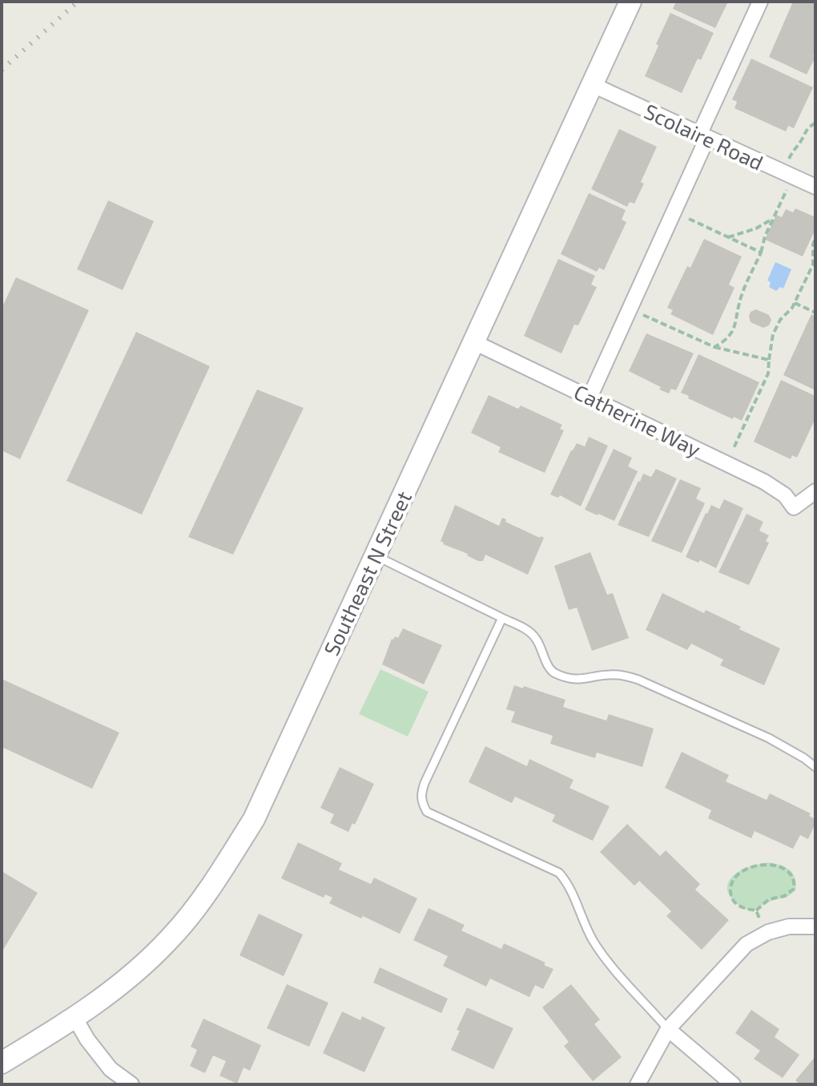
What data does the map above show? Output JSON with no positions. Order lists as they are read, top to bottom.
{
  "streets": {
    "street": ["Scolaire Road", "Catherine Way", "Southeast N Street"]
  },
  "crossings": [
    ["Scolaire Road", "Southeast N Street"],
    ["Catherine Way", "Southeast N Street"]
  ]
}
